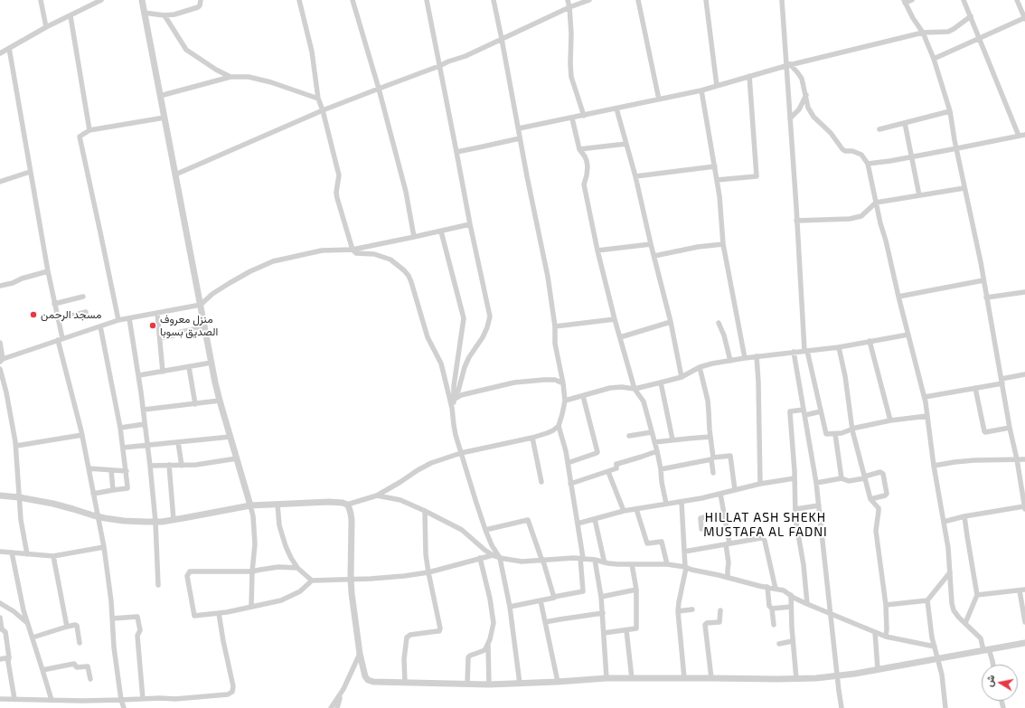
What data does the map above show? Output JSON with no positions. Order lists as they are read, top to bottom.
{
  "districts": ["HILLAT ASH SHEKH MUSTAFA AL FADNI"],
  "places": ["مسجد الرحمن", "منزل معروف الصديق بسوبا"],
  "north": "left"
}
